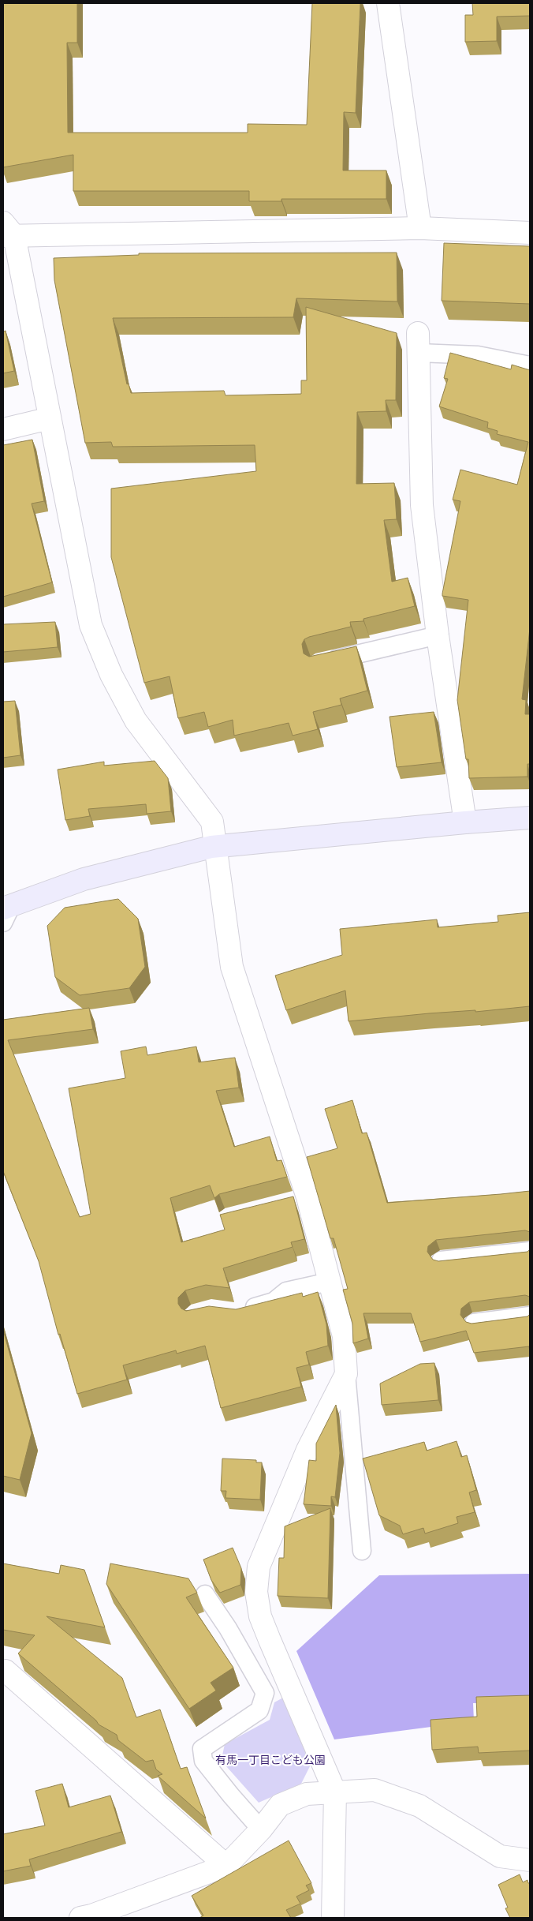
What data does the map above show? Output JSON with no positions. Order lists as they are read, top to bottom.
{
  "parks": ["有馬一丁目こども公園"]
}
